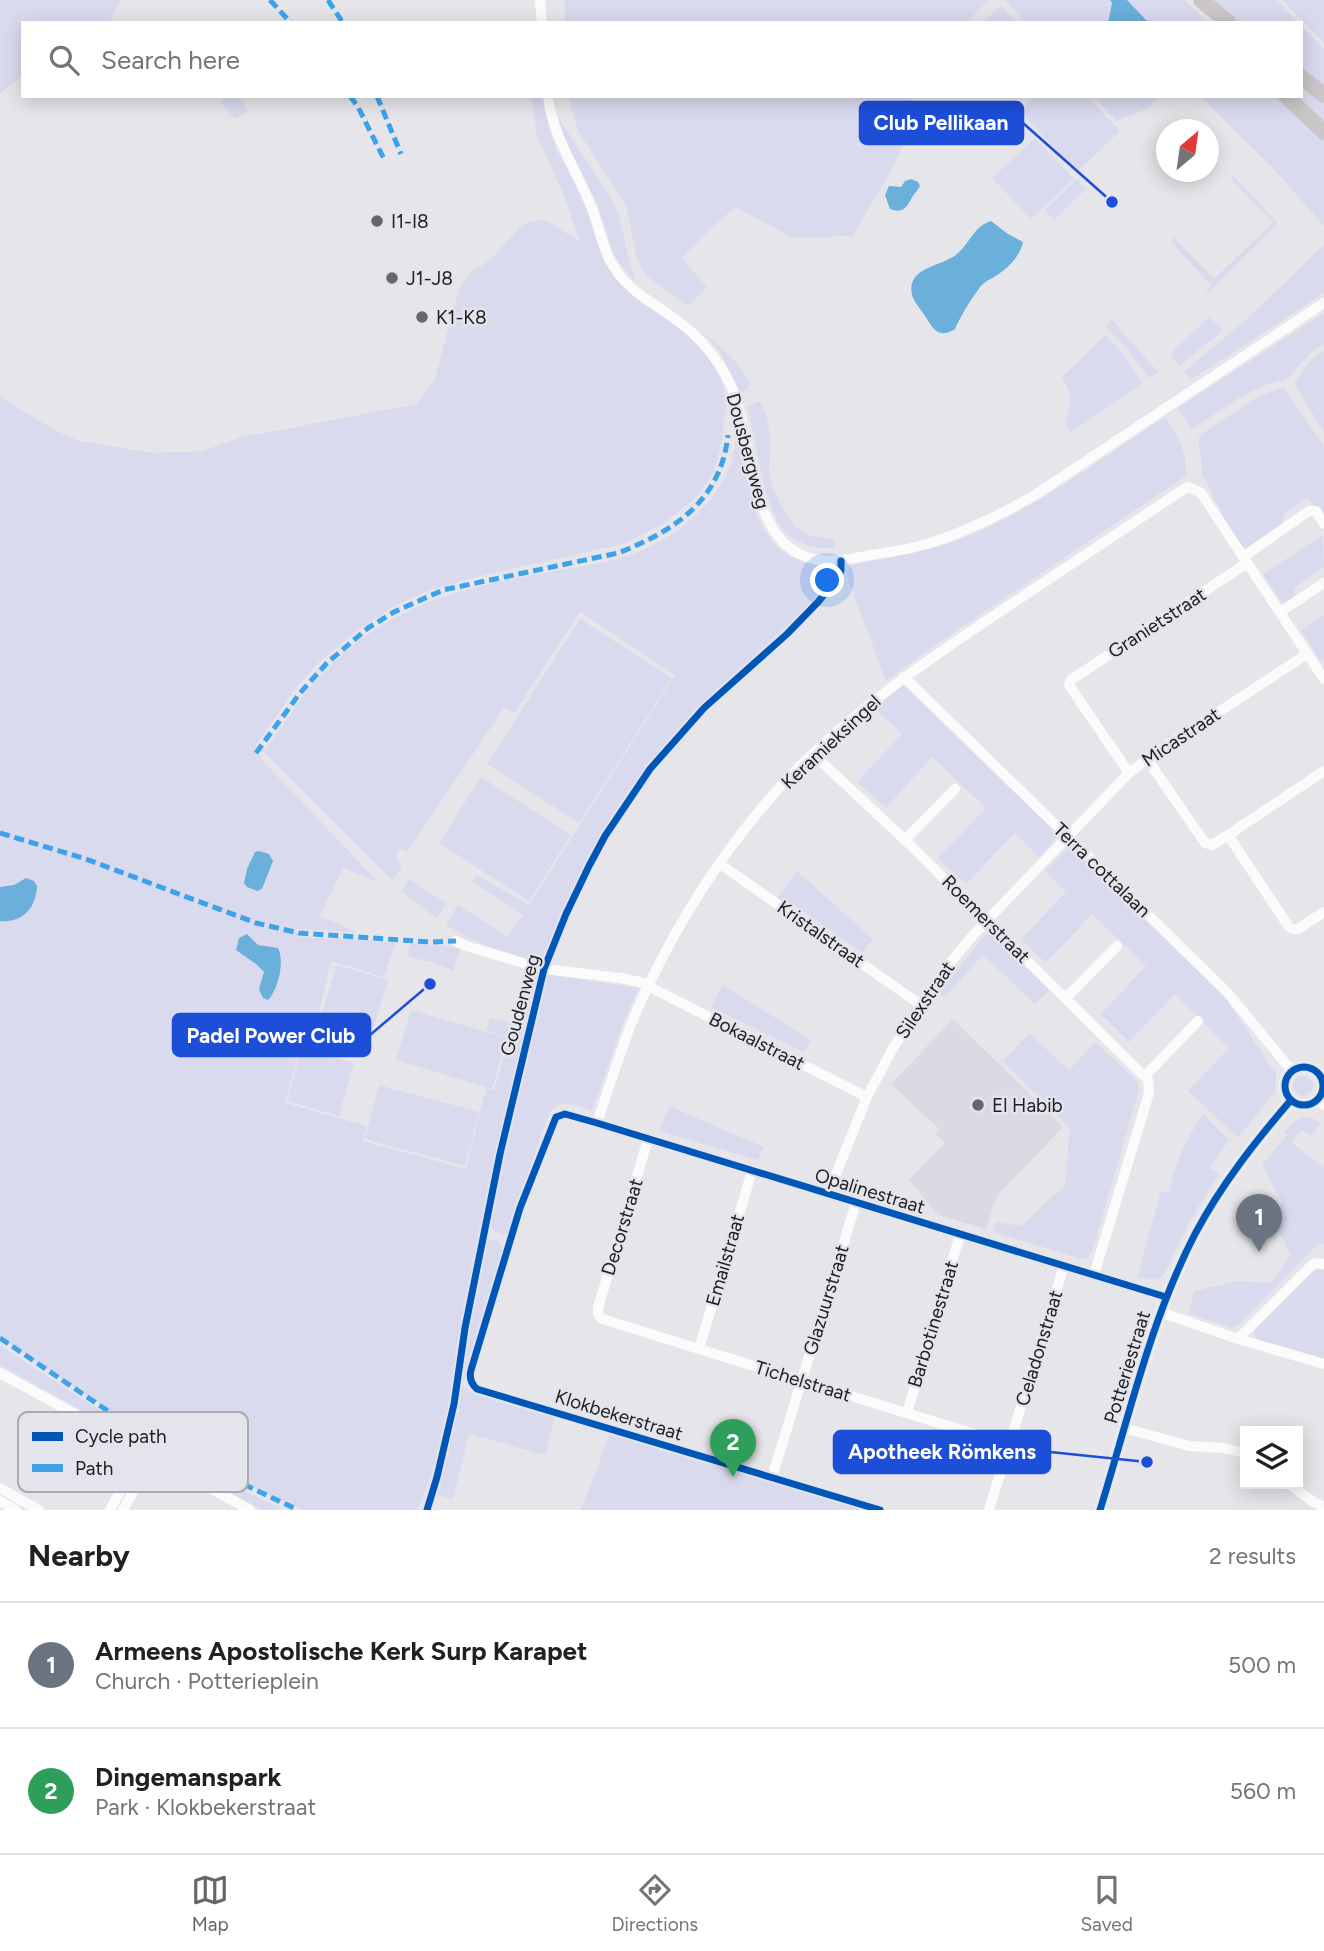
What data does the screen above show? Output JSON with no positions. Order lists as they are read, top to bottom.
{
  "streets": {
    "street": [
      "Dousbergweg",
      "Granietstraat",
      "Micastraat",
      "Keramieksingel",
      "Terra cottalaan",
      "Roemerstraat",
      "Kristalstraat",
      "Silexstraat",
      "Bokaalstraat",
      "Opalinestraat",
      "Decorstraat",
      "Emailstraat",
      "Glazuurstraat",
      "Barbotinestraat",
      "Celadonstraat",
      "Potteriestraat",
      "Tichelstraat",
      "Klokbekerstraat"
    ],
    "cycle path": ["Goudenweg"]
  },
  "crossings": [
    ["Granietstraat", "Micastraat"],
    ["Granietstraat", "Keramieksingel"],
    ["Micastraat", "Terra cottalaan"],
    ["Micastraat", "Silexstraat"],
    ["Keramieksingel", "Terra cottalaan"],
    ["Keramieksingel", "Roemerstraat"],
    ["Keramieksingel", "Kristalstraat"],
    ["Keramieksingel", "Bokaalstraat"],
    ["Keramieksingel", "Opalinestraat"],
    ["Terra cottalaan", "Silexstraat"],
    ["Terra cottalaan", "Potteriestraat"],
    ["Roemerstraat", "Silexstraat"],
    ["Kristalstraat", "Silexstraat"],
    ["Silexstraat", "Bokaalstraat"],
    ["Silexstraat", "Opalinestraat"],
    ["Opalinestraat", "Decorstraat"],
    ["Opalinestraat", "Emailstraat"],
    ["Opalinestraat", "Glazuurstraat"],
    ["Opalinestraat", "Barbotinestraat"],
    ["Opalinestraat", "Celadonstraat"],
    ["Opalinestraat", "Potteriestraat"],
    ["Opalinestraat", "Klokbekerstraat"],
    ["Decorstraat", "Tichelstraat"],
    ["Emailstraat", "Tichelstraat"],
    ["Glazuurstraat", "Tichelstraat"],
    ["Glazuurstraat", "Klokbekerstraat"],
    ["Barbotinestraat", "Tichelstraat"],
    ["Celadonstraat", "Tichelstraat"]
  ],
  "places": [
    "Club Pellikaan",
    "I1-I8",
    "J1-J8",
    "K1-K8",
    "Padel Power Club",
    "El Habib",
    "Apotheek Römkens"
  ],
  "legend": ["Cycle path", "Path"],
  "north": "top right",
  "page": {
    "search": "Search here",
    "pins": ["1", "2"],
    "heading": ["Nearby", "2 results"],
    "list": [
      {
        "mark": "1",
        "name": "Armeens Apostolische Kerk Surp Karapet",
        "note": "Church · Potterieplein",
        "value": "500 m"
      },
      {
        "mark": "2",
        "name": "Dingemanspark",
        "note": "Park · Klokbekerstraat",
        "value": "560 m"
      }
    ],
    "nav": ["Map", "Directions", "Saved"]
  }
}
